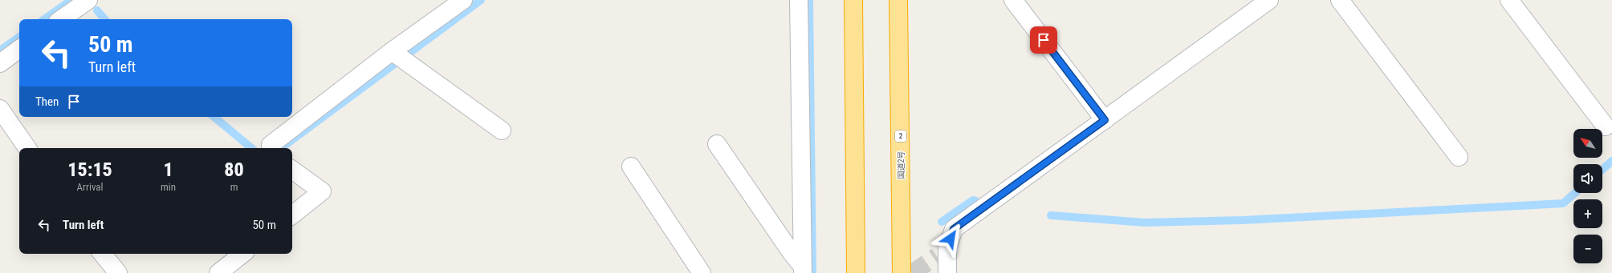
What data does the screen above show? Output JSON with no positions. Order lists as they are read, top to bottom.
{
  "streets": {
    "highway": ["2", "国道2号"]
  },
  "north": "top left",
  "page": {
    "turn": ["50 m", "Turn left"],
    "then": "Then",
    "map_buttons": ["+", "−"],
    "eta": [
      "15:15",
      "Arrival",
      "1",
      "min",
      "80",
      "m"
    ],
    "list": [
      {
        "name": "Turn left",
        "value": "50 m"
      }
    ]
  }
}
